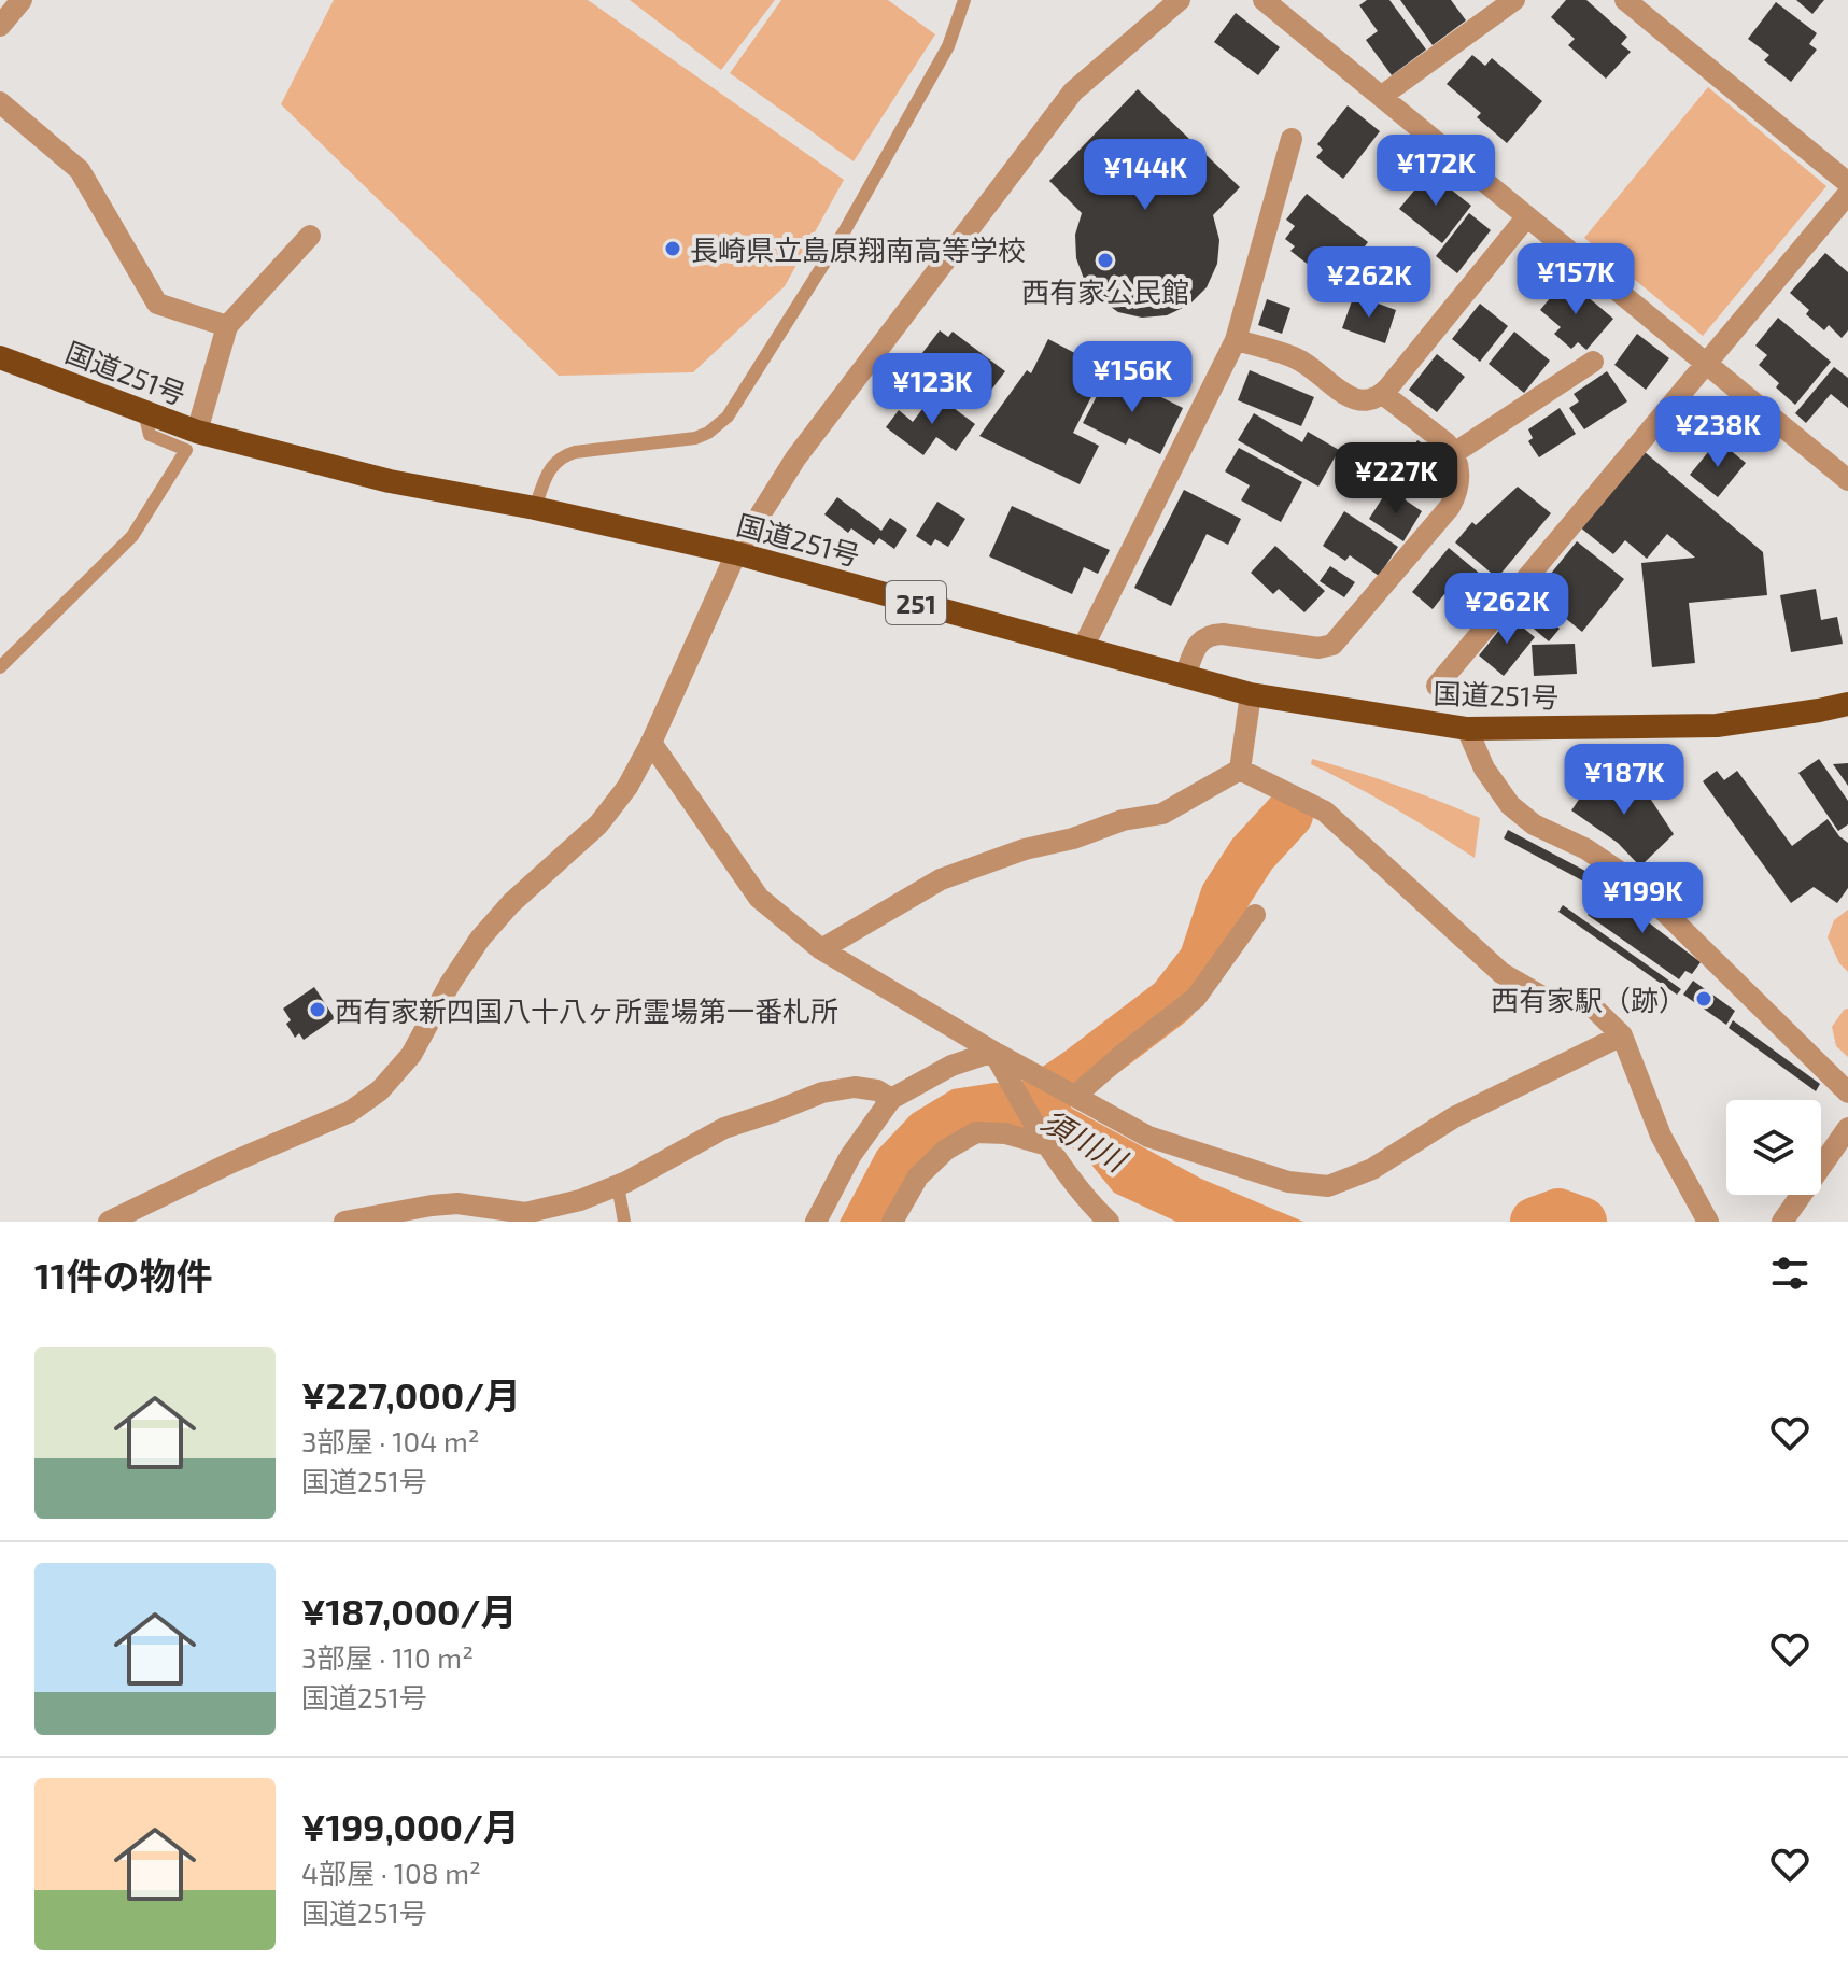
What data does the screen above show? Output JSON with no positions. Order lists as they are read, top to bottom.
{
  "streets": {
    "highway": ["国道251号", "251"]
  },
  "water": ["須川川"],
  "places": [
    "長崎県立島原翔南高等学校",
    "西有家公民館",
    "西有家駅（跡）",
    "西有家新四国八十八ヶ所霊場第一番札所"
  ],
  "page": {
    "price": [
      "¥172K",
      "¥144K",
      "¥157K",
      "¥262K",
      "¥156K",
      "¥123K",
      "¥238K",
      "¥227K",
      "¥262K",
      "¥187K",
      "¥199K"
    ],
    "heading": "11件の物件",
    "list": [
      {
        "name": "¥227,000/月",
        "note": "3部屋 · 104 m² · 国道251号"
      },
      {
        "name": "¥187,000/月",
        "note": "3部屋 · 110 m² · 国道251号"
      },
      {
        "name": "¥199,000/月",
        "note": "4部屋 · 108 m² · 国道251号"
      }
    ]
  }
}
